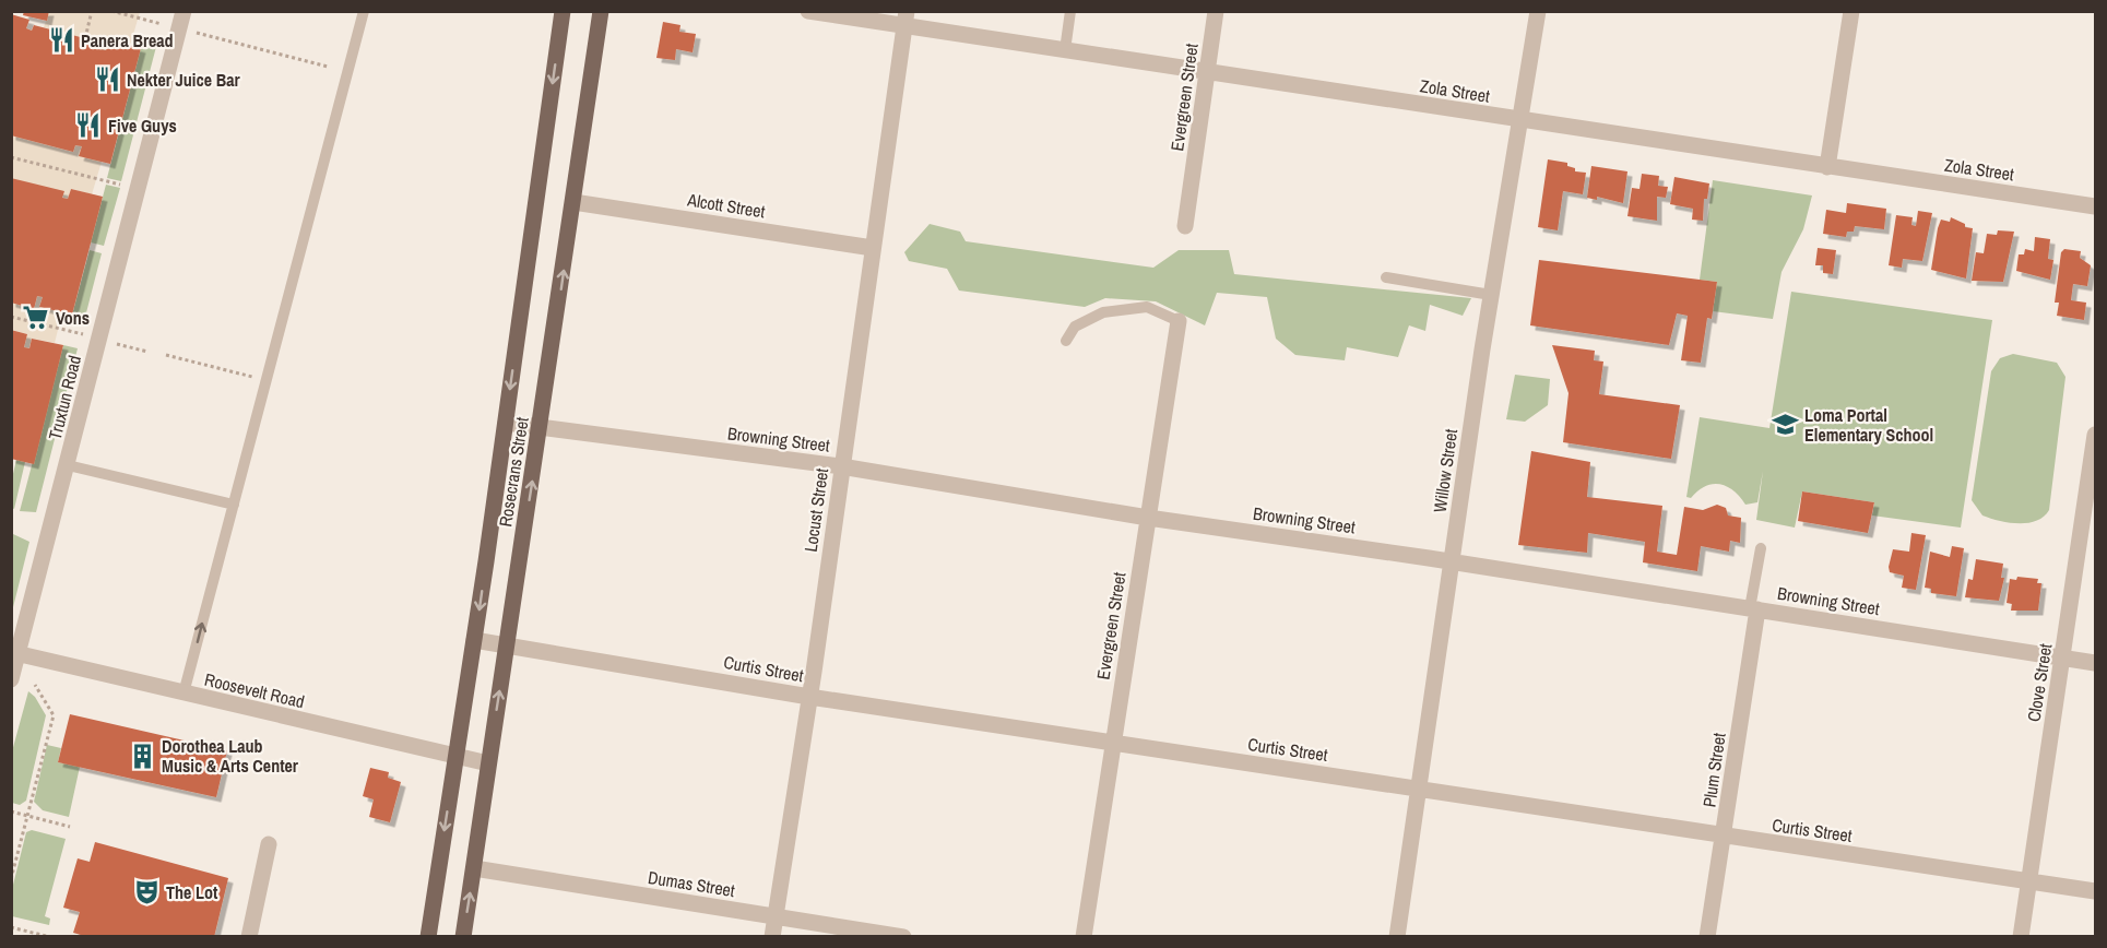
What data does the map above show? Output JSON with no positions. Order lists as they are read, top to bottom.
{
  "streets": {
    "main road": ["Rosecrans Street"],
    "street": [
      "Zola Street",
      "Evergreen Street",
      "Alcott Street",
      "Truxtun Road",
      "Browning Street",
      "Willow Street",
      "Locust Street",
      "Curtis Street",
      "Clove Street",
      "Roosevelt Road",
      "Plum Street",
      "Dumas Street"
    ]
  },
  "crossings": [
    ["Zola Street", "Evergreen Street"],
    ["Zola Street", "Willow Street"],
    ["Zola Street", "Locust Street"],
    ["Evergreen Street", "Browning Street"],
    ["Evergreen Street", "Curtis Street"],
    ["Alcott Street", "Rosecrans Street"],
    ["Alcott Street", "Locust Street"],
    ["Truxtun Road", "Roosevelt Road"],
    ["Browning Street", "Willow Street"],
    ["Browning Street", "Rosecrans Street"],
    ["Browning Street", "Locust Street"],
    ["Browning Street", "Clove Street"],
    ["Browning Street", "Plum Street"],
    ["Willow Street", "Curtis Street"],
    ["Rosecrans Street", "Curtis Street"],
    ["Rosecrans Street", "Roosevelt Road"],
    ["Rosecrans Street", "Dumas Street"],
    ["Locust Street", "Curtis Street"],
    ["Locust Street", "Dumas Street"],
    ["Curtis Street", "Clove Street"],
    ["Curtis Street", "Plum Street"]
  ],
  "places": {
    "restaurant": ["Panera Bread", "Nekter Juice Bar", "Five Guys"],
    "supermarket": ["Vons"],
    "school or university": ["Loma Portal Elementary School"],
    "building": ["Dorothea Laub Music & Arts Center"],
    "theatre": ["The Lot"]
  }
}
